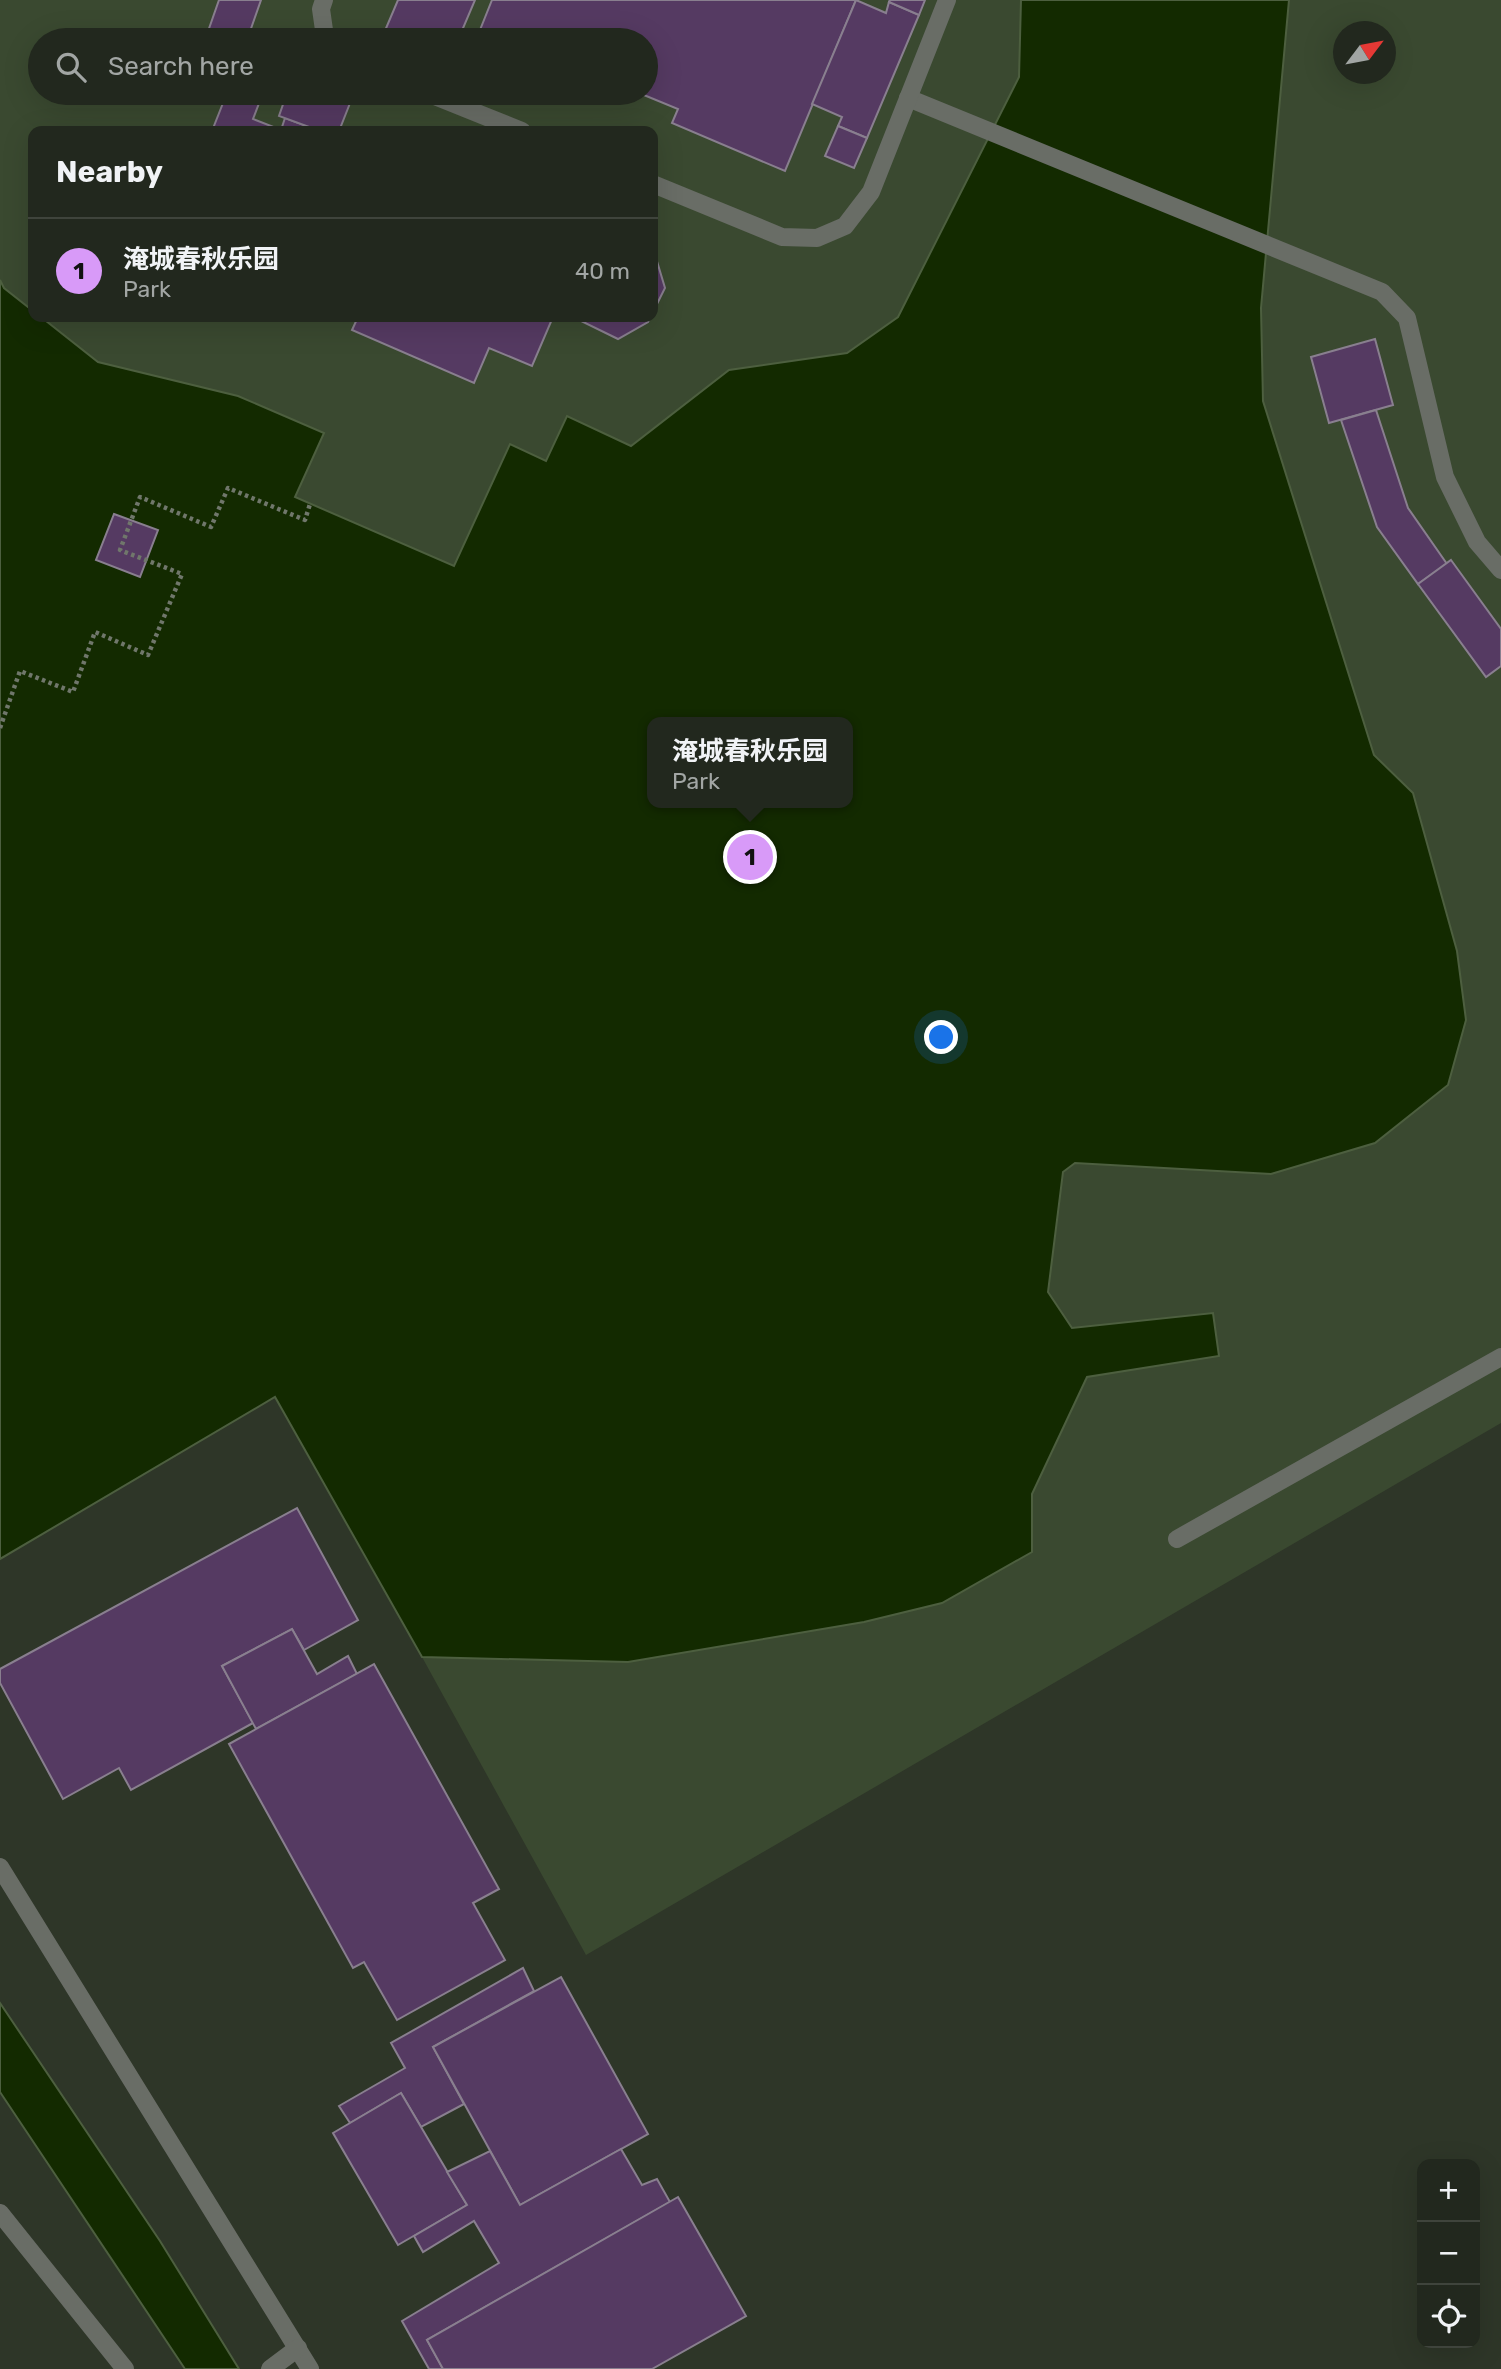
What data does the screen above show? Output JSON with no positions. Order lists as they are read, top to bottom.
{
  "north": "top right",
  "page": {
    "search": "Search here",
    "heading": "Nearby",
    "list": [
      {
        "mark": "1",
        "name": "淹城春秋乐园",
        "note": "Park",
        "value": "40 m"
      }
    ],
    "popup": ["淹城春秋乐园", "Park"],
    "pins": "1",
    "map_buttons": ["+", "−"]
  }
}
